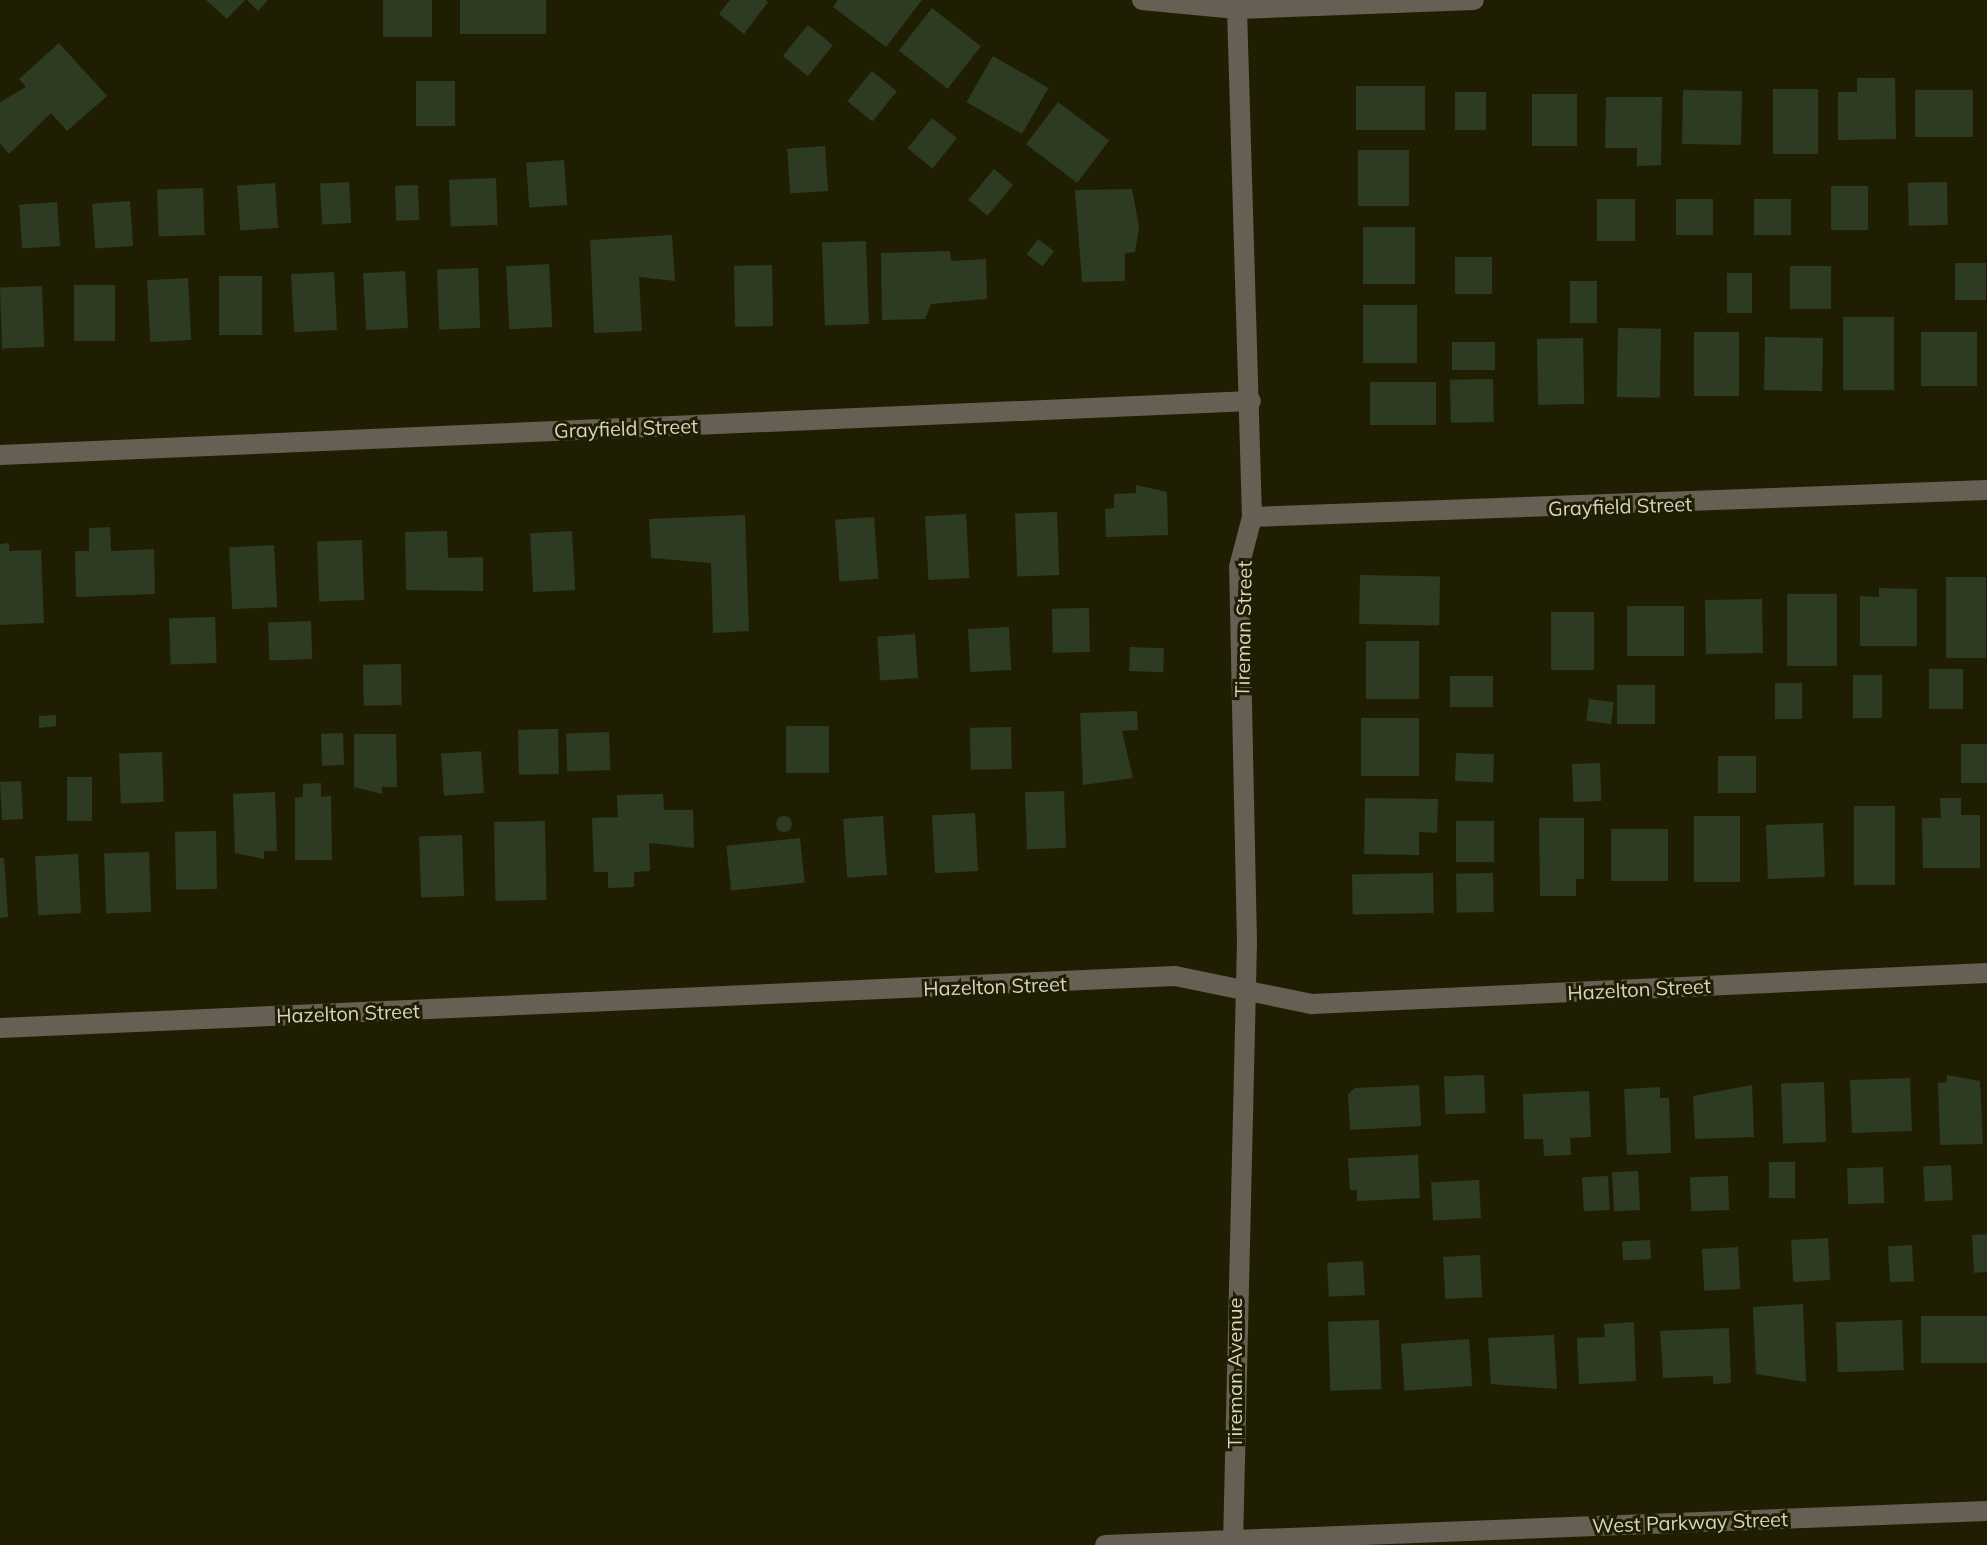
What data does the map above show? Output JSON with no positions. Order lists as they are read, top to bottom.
{
  "streets": {
    "street": [
      "Grayfield Street",
      "Tireman Street",
      "Hazelton Street",
      "Tireman Avenue",
      "West Parkway Street"
    ]
  },
  "crossings": [
    ["Grayfield Street", "Tireman Street"],
    ["Tireman Street", "Hazelton Street"],
    ["Tireman Street", "Tireman Avenue"],
    ["Tireman Avenue", "West Parkway Street"]
  ]
}
